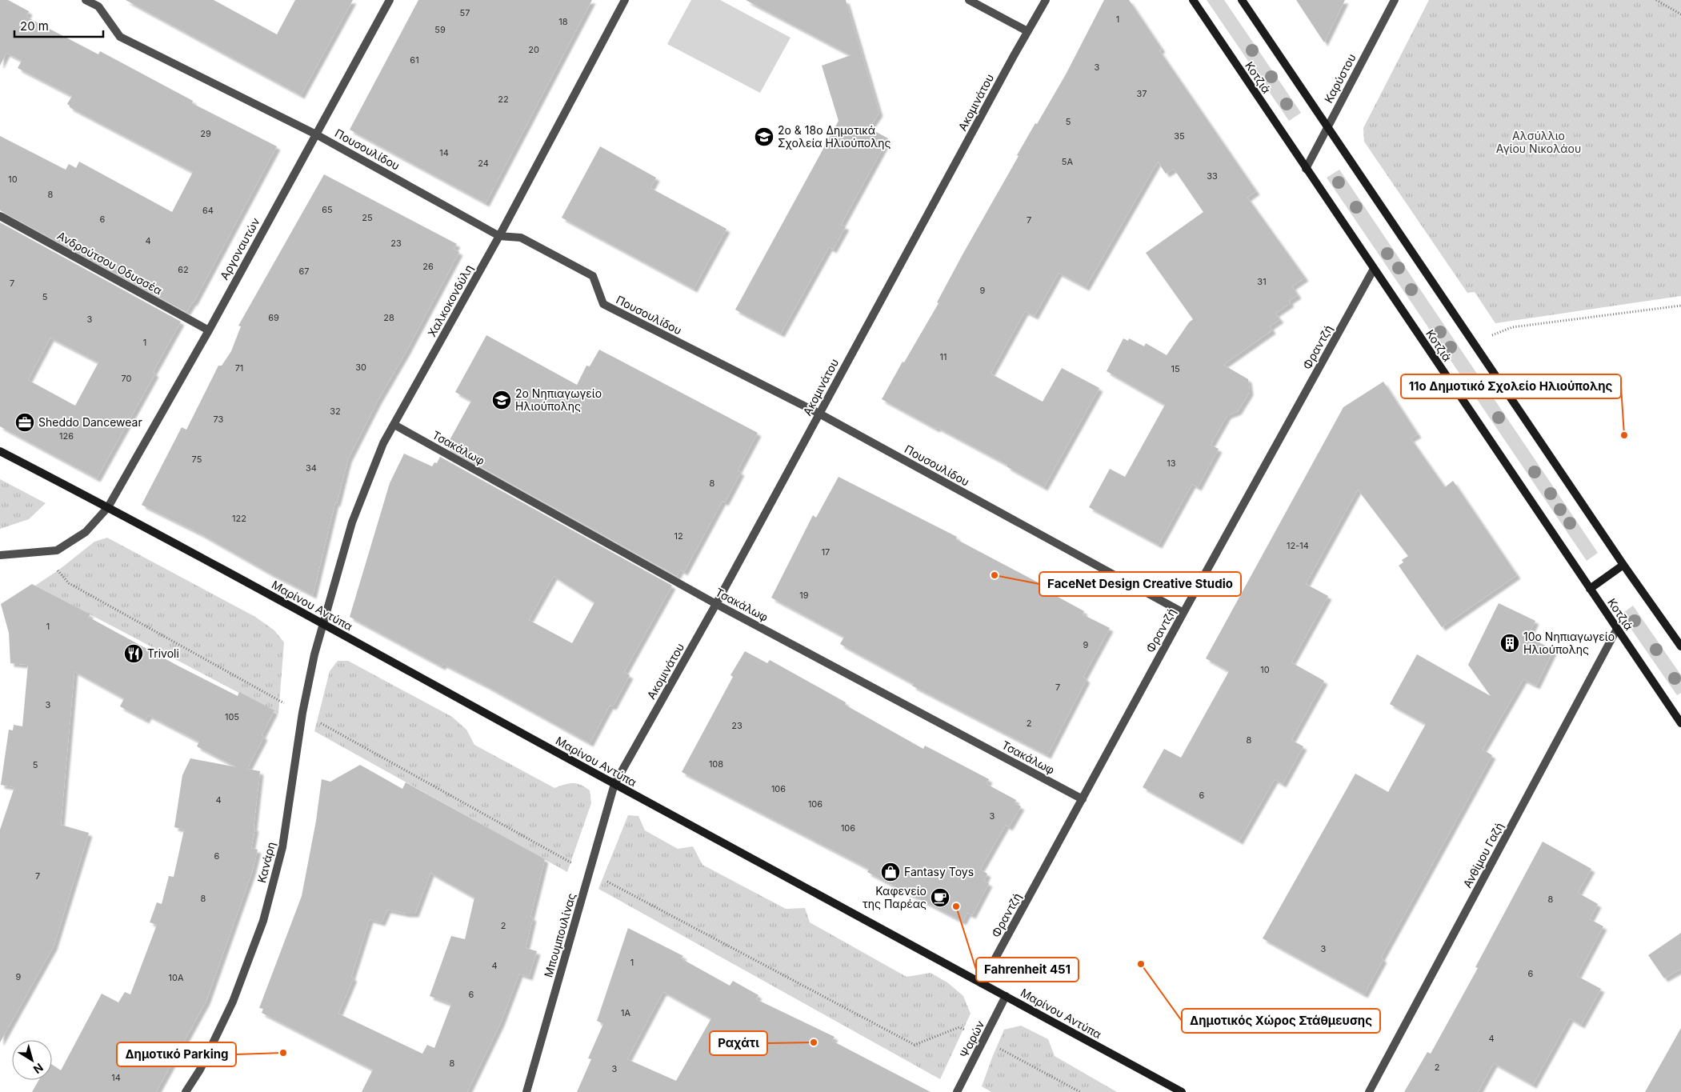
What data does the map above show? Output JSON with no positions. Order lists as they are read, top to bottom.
{
  "streets": {
    "main road": ["Κοτζιά", "Μαρίνου Αντύπα"],
    "street": [
      "Καρύστου",
      "Ακομινάτου",
      "Πουσουλίδου",
      "Αργοναυτών",
      "Ανδρούτσου Οδυσσέα",
      "Χαλκοκονδύλη",
      "Φραντζή",
      "Τσακάλωφ",
      "Ανθίμου Γαζή",
      "Κανάρη",
      "Μπουμπουλίνας",
      "Ψαρών"
    ]
  },
  "crossings": [
    ["Κοτζιά", "Καρύστου"],
    ["Κοτζιά", "Φραντζή"],
    ["Κοτζιά", "Ανθίμου Γαζή"],
    ["Ακομινάτου", "Πουσουλίδου"],
    ["Ακομινάτου", "Τσακάλωφ"],
    ["Ακομινάτου", "Μαρίνου Αντύπα"],
    ["Ακομινάτου", "Μπουμπουλίνας"],
    ["Πουσουλίδου", "Αργοναυτών"],
    ["Πουσουλίδου", "Χαλκοκονδύλη"],
    ["Πουσουλίδου", "Φραντζή"],
    ["Αργοναυτών", "Ανδρούτσου Οδυσσέα"],
    ["Αργοναυτών", "Μαρίνου Αντύπα"],
    ["Χαλκοκονδύλη", "Τσακάλωφ"],
    ["Χαλκοκονδύλη", "Μαρίνου Αντύπα"],
    ["Χαλκοκονδύλη", "Κανάρη"],
    ["Φραντζή", "Τσακάλωφ"],
    ["Φραντζή", "Μαρίνου Αντύπα"],
    ["Μαρίνου Αντύπα", "Κανάρη"],
    ["Μαρίνου Αντύπα", "Μπουμπουλίνας"],
    ["Μαρίνου Αντύπα", "Ψαρών"]
  ],
  "parks": ["Αλσύλλιο Αγίου Νικολάου"],
  "places": {
    "school or university": ["2ο & 18ο Δημοτικά Σχολεία Ηλιούπολης", "2ο Νηπιαγωγείο Ηλιούπολης"],
    "office": ["Sheddo Dancewear"],
    "other": [
      "11ο Δημοτικό Σχολείο Ηλιούπολης",
      "FaceNet Design Creative Studio",
      "Fahrenheit 451",
      "Δημοτικός Χώρος Στάθμευσης",
      "Ραχάτι",
      "Δημοτικό Parking"
    ],
    "building": ["10ο Νηπιαγωγείο Ηλιούπολης"],
    "restaurant": ["Trivoli"],
    "shop": ["Fantasy Toys"],
    "cafe": ["Καφενείο της Παρέας"]
  },
  "house_numbers": [
    "57",
    "1",
    "18",
    "59",
    "20",
    "61",
    "3",
    "37",
    "22",
    "5",
    "29",
    "35",
    "14",
    "5Α",
    "24",
    "33",
    "10",
    "8",
    "65",
    "64",
    "25",
    "6",
    "7",
    "4",
    "23",
    "26",
    "62",
    "67",
    "31",
    "7",
    "9",
    "5",
    "69",
    "28",
    "3",
    "1",
    "11",
    "30",
    "71",
    "15",
    "70",
    "32",
    "73",
    "126",
    "75",
    "13",
    "34",
    "8",
    "122",
    "12",
    "12-14",
    "17",
    "19",
    "1",
    "9",
    "10",
    "7",
    "3",
    "105",
    "2",
    "23",
    "8",
    "108",
    "5",
    "106",
    "6",
    "4",
    "106",
    "3",
    "106",
    "6",
    "7",
    "8",
    "8",
    "2",
    "3",
    "1",
    "4",
    "6",
    "9",
    "10Α",
    "6",
    "1Α",
    "4",
    "8",
    "2",
    "3",
    "14"
  ],
  "scale_bar": "20 m",
  "north": "bottom right"
}
